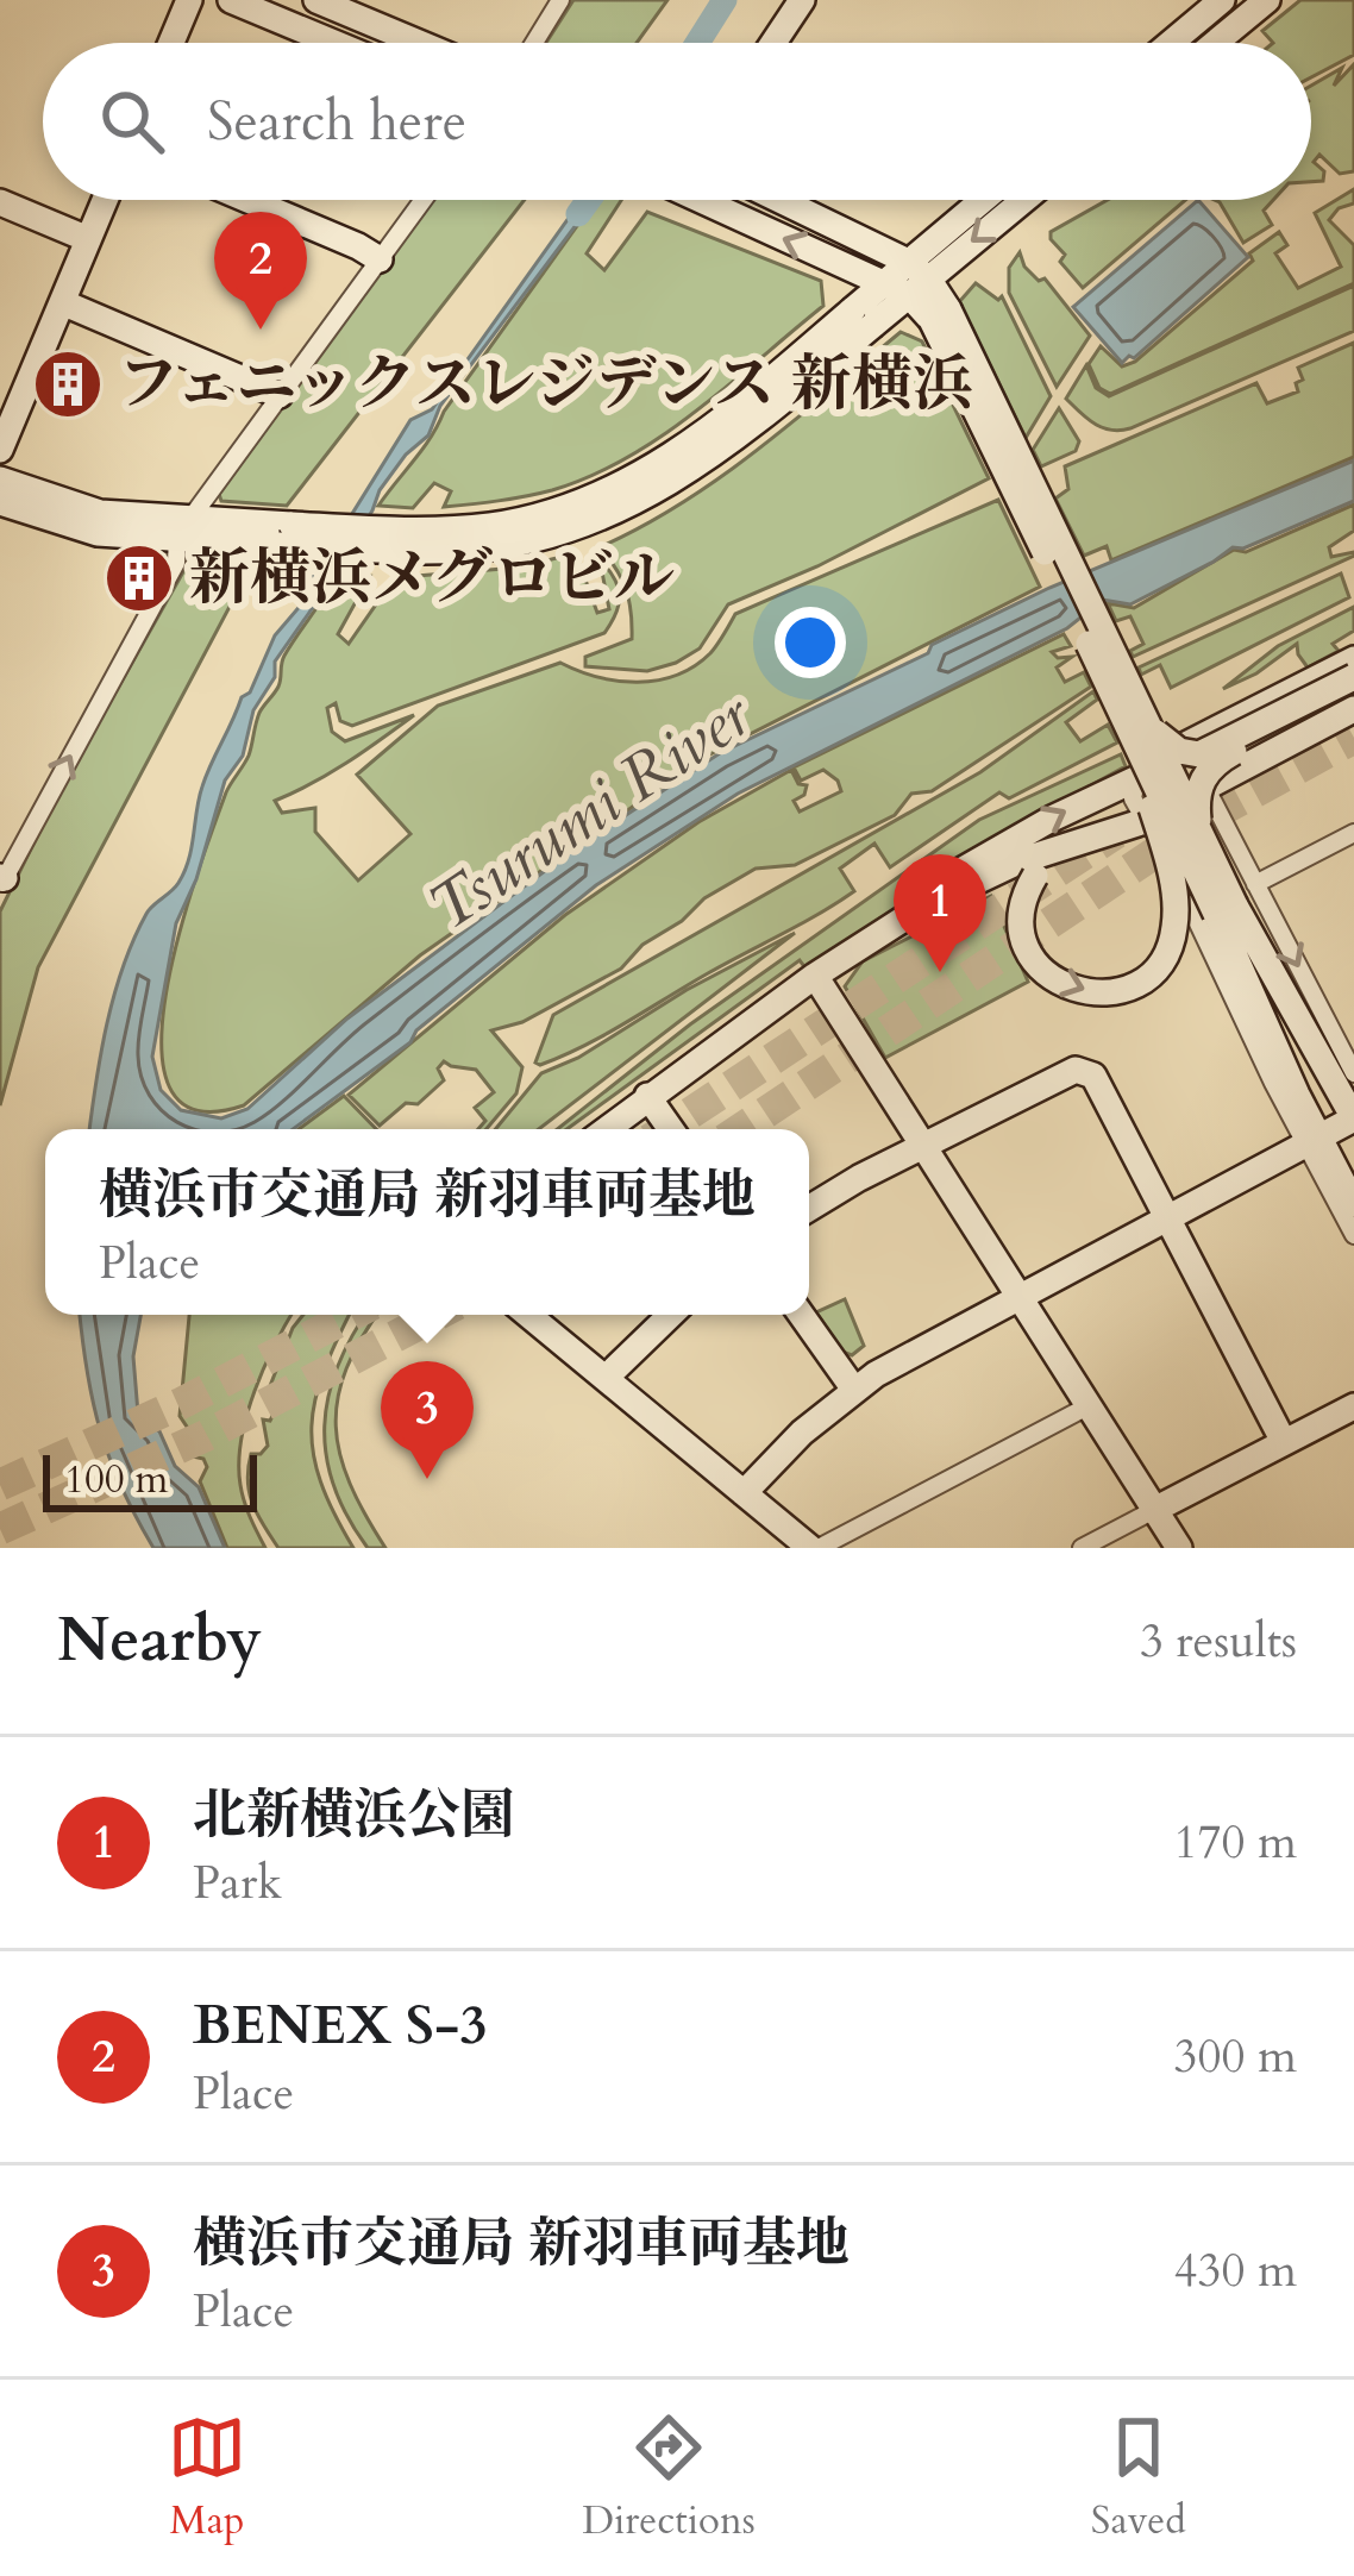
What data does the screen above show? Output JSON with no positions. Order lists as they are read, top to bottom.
{
  "water": ["Tsurumi River"],
  "places": {
    "building": ["フェニックスレジデンス 新横浜", "新横浜メグロビル"]
  },
  "scale_bar": "100 m",
  "page": {
    "search": "Search here",
    "pins": ["2", "1", "3"],
    "popup": ["横浜市交通局 新羽車両基地", "Place"],
    "scale": "100 m",
    "heading": ["Nearby", "3 results"],
    "list": [
      {
        "mark": "1",
        "name": "北新横浜公園",
        "note": "Park",
        "value": "170 m"
      },
      {
        "mark": "2",
        "name": "BENEX S-3",
        "note": "Place",
        "value": "300 m"
      },
      {
        "mark": "3",
        "name": "横浜市交通局 新羽車両基地",
        "note": "Place",
        "value": "430 m"
      }
    ],
    "nav": ["Map", "Directions", "Saved"]
  }
}
